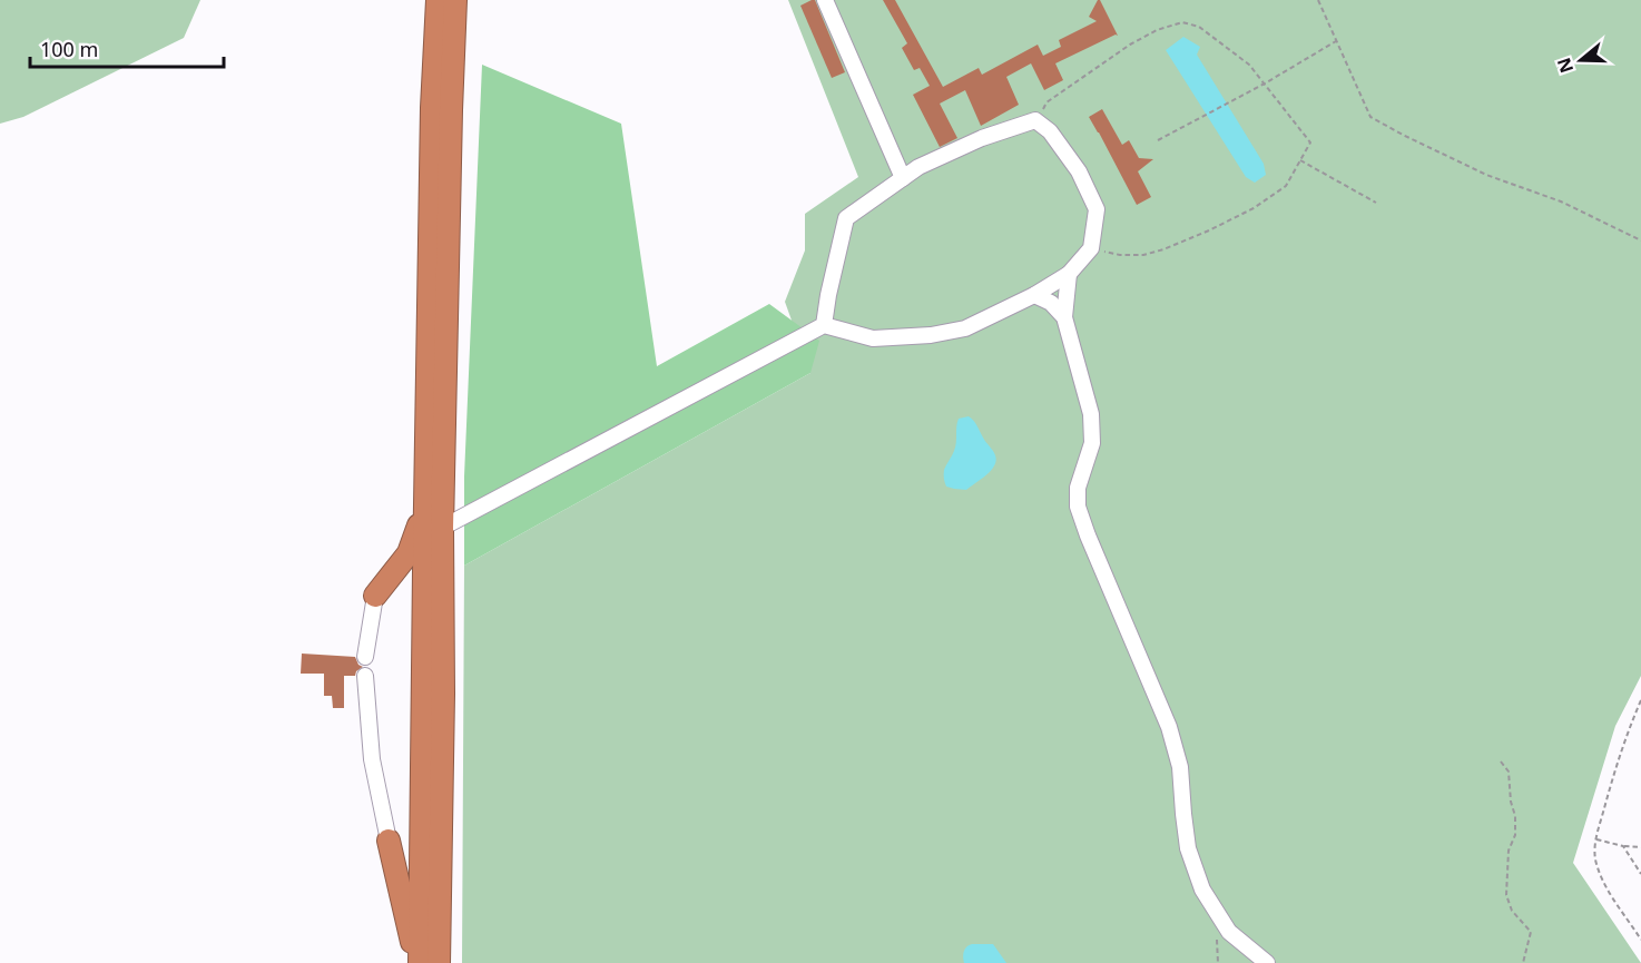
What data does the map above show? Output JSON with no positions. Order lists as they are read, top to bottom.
{
  "scale_bar": "100 m",
  "north": "left"
}
